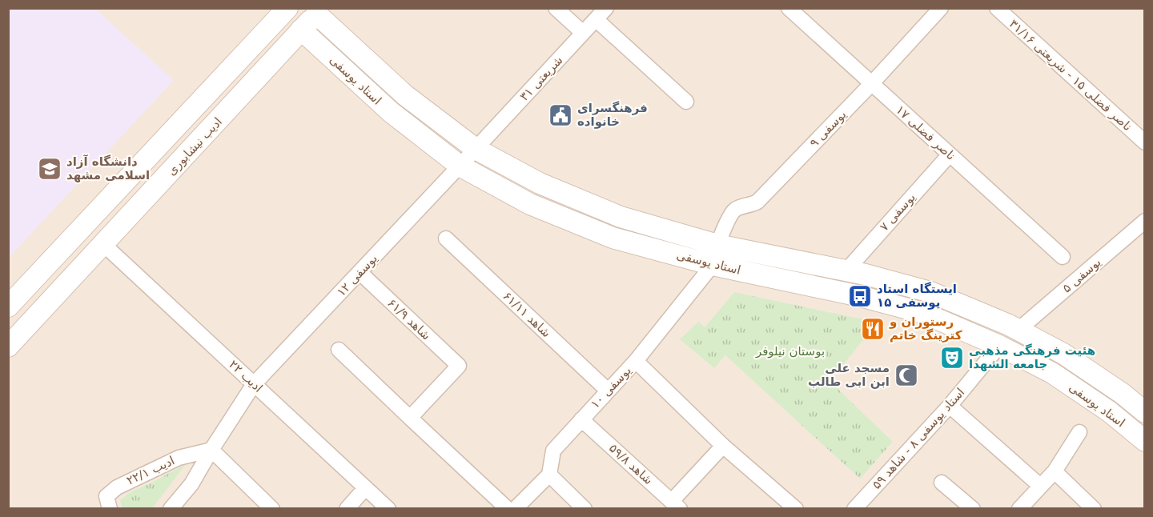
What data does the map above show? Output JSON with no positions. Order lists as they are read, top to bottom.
{
  "streets": {
    "street": [
      "ناصر فضلی ۱۵ - شریعتی ۳۱/۱۶",
      "شریعتی ۳۱",
      "استاد یوسفی",
      "یوسفی ۹",
      "ناصر فضلی ۱۷",
      "ادیب نیشابوری",
      "یوسفی ۷",
      "یوسفی ۱۲",
      "یوسفی ۵",
      "شاهد ۶۱/۱۱",
      "شاهد ۶۱/۹",
      "ادیب ۲۲",
      "یوسفی ۱۰",
      "استاد یوسفی ۸ - شاهد ۵۹",
      "شاهد ۵۹/۸",
      "ادیب ۲۲/۱"
    ]
  },
  "crossings": [
    ["شریعتی ۳۱", "استاد یوسفی"],
    ["شریعتی ۳۱", "یوسفی ۱۲"],
    ["استاد یوسفی", "یوسفی ۹"],
    ["استاد یوسفی", "ادیب نیشابوری"],
    ["استاد یوسفی", "یوسفی ۷"],
    ["استاد یوسفی", "یوسفی ۱۲"],
    ["استاد یوسفی", "یوسفی ۵"],
    ["استاد یوسفی", "یوسفی ۱۰"],
    ["استاد یوسفی", "استاد یوسفی ۸ - شاهد ۵۹"],
    ["یوسفی ۹", "ناصر فضلی ۱۷"],
    ["ناصر فضلی ۱۷", "یوسفی ۷"],
    ["ادیب نیشابوری", "ادیب ۲۲"],
    ["یوسفی ۱۲", "شاهد ۶۱/۹"],
    ["یوسفی ۱۲", "ادیب ۲۲"],
    ["شاهد ۶۱/۱۱", "یوسفی ۱۰"],
    ["یوسفی ۱۰", "شاهد ۵۹/۸"]
  ],
  "parks": ["بوستان نیلوفر"],
  "places": {
    "public building": ["فرهنگسرای خانواده"],
    "school or university": ["دانشگاه آزاد اسلامی مشهد"],
    "bus stop": ["ایستگاه استاد یوسفی ۱۵"],
    "restaurant": ["رستوران و کترینگ خاتم"],
    "theatre": ["هئیت فرهنگی مذهبی جامعه الشهدا"],
    "mosque": ["مسجد علی ابن ابی طالب"]
  }
}
